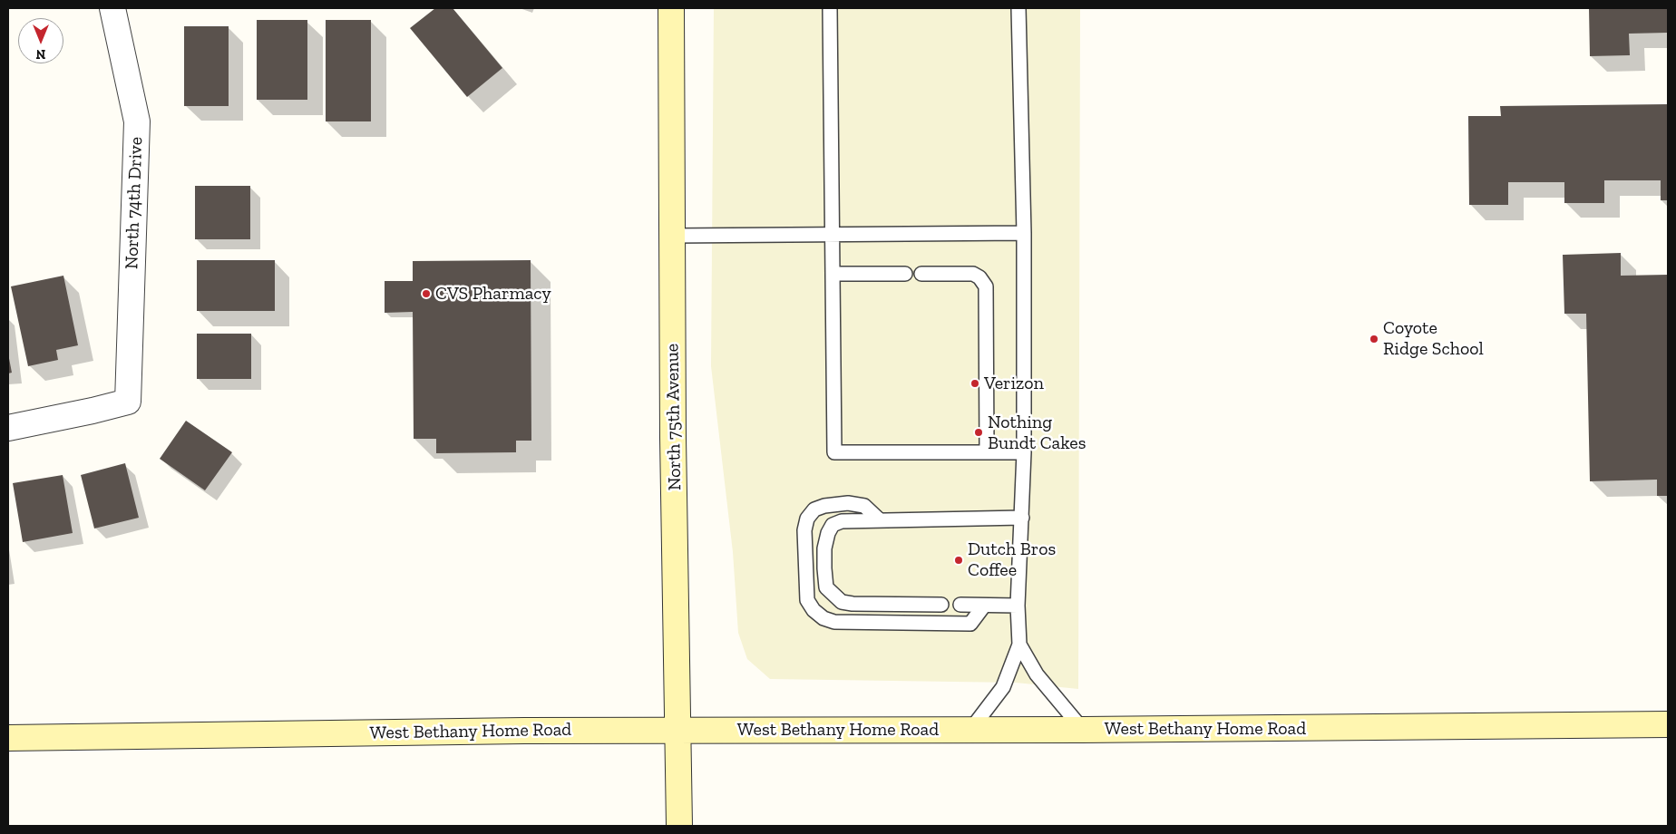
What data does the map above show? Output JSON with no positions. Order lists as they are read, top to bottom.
{
  "streets": {
    "main road": ["North 75th Avenue", "West Bethany Home Road"],
    "street": ["North 74th Drive"]
  },
  "crossings": [
    ["North 75th Avenue", "West Bethany Home Road"]
  ],
  "places": [
    "CVS Pharmacy",
    "Coyote Ridge School",
    "Verizon",
    "Nothing Bundt Cakes",
    "Dutch Bros Coffee"
  ],
  "north": "bottom"
}
